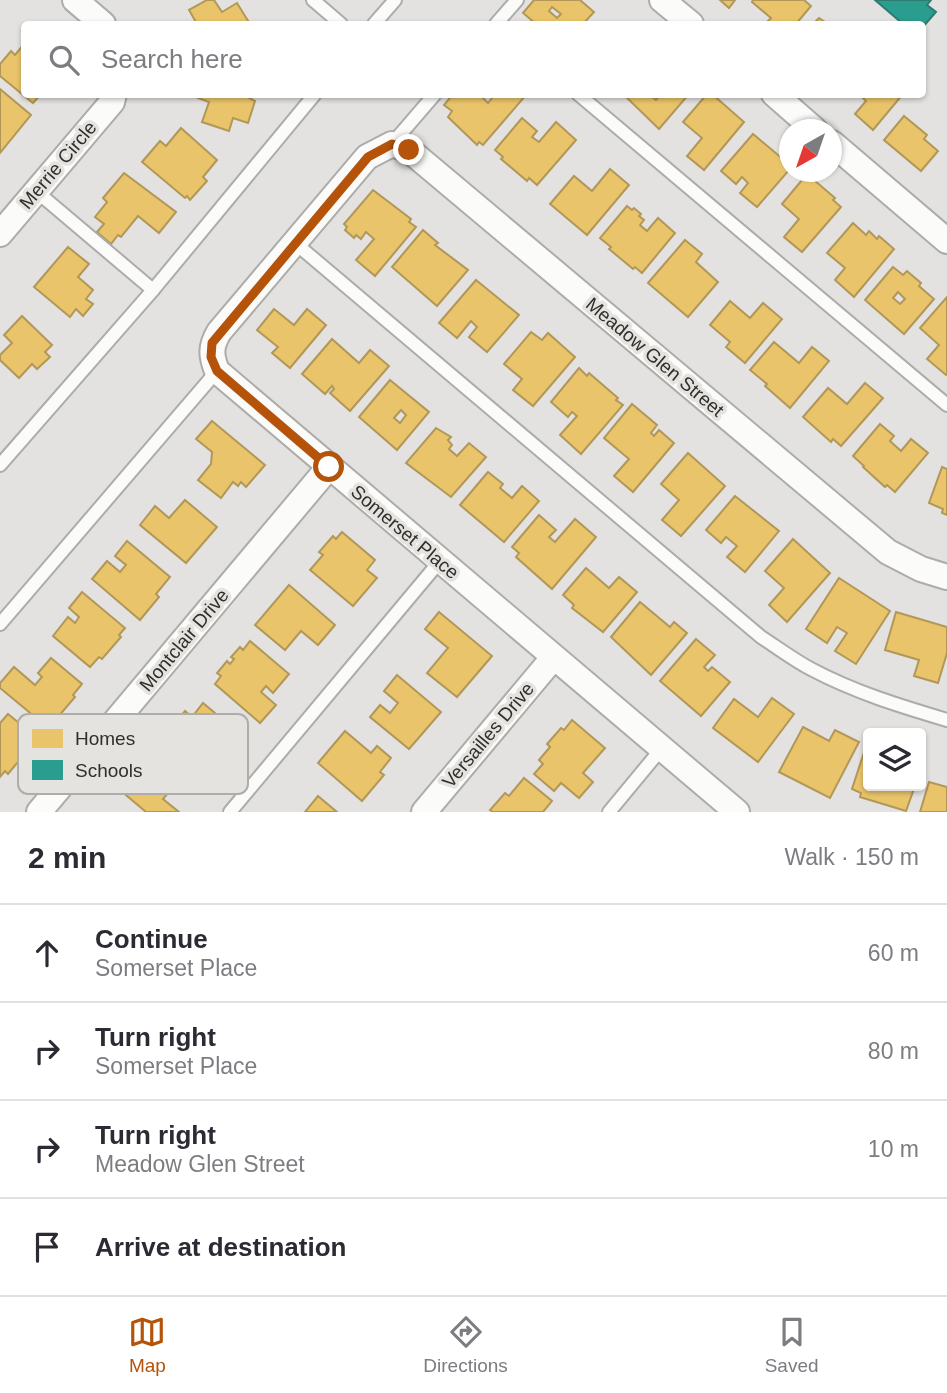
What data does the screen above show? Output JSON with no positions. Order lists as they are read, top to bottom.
{
  "streets": {
    "street": [
      "Merrie Circle",
      "Meadow Glen Street",
      "Somerset Place",
      "Montclair Drive",
      "Versailles Drive"
    ]
  },
  "crossings": [
    ["Somerset Place", "Montclair Drive"],
    ["Somerset Place", "Versailles Drive"]
  ],
  "legend": ["Homes", "Schools"],
  "north": "bottom left",
  "page": {
    "search": "Search here",
    "heading": ["2 min", "Walk · 150 m"],
    "list": [
      ["Continue", "Somerset Place", "60 m"],
      ["Turn right", "Somerset Place", "80 m"],
      ["Turn right", "Meadow Glen Street", "10 m"],
      "Arrive at destination"
    ],
    "nav": ["Map", "Directions", "Saved"]
  }
}
